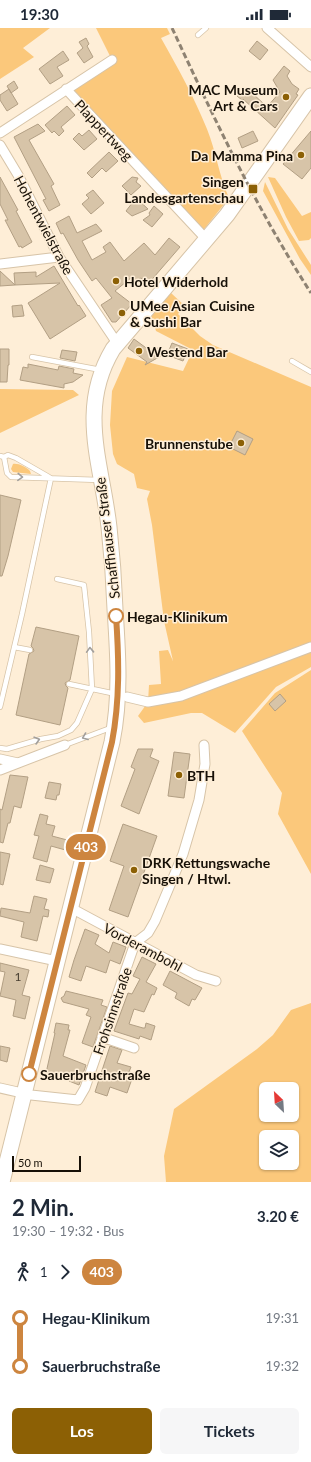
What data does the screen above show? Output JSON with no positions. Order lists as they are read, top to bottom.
{
  "streets": {
    "main road": ["Schaffhauser Straße"],
    "street": [
      "Plappertweg",
      "Hohentwielstraße",
      "Vorderambohl",
      "Frohsinnstraße"
    ]
  },
  "crossings": [
    ["Plappertweg", "Schaffhauser Straße"],
    ["Hohentwielstraße", "Schaffhauser Straße"],
    ["Schaffhauser Straße", "Vorderambohl"],
    ["Schaffhauser Straße", "Frohsinnstraße"],
    ["Vorderambohl", "Frohsinnstraße"]
  ],
  "places": {
    "other": [
      "MAC Museum Art & Cars",
      "Da Mamma Pina",
      "Hotel Widerhold",
      "UMee Asian Cuisine & Sushi Bar",
      "Westend Bar",
      "Brunnenstube",
      "Hegau-Klinikum",
      "BTH",
      "DRK Rettungswache Singen / Htwl.",
      "Sauerbruchstraße"
    ],
    "transit": ["Singen Landesgartenschau"]
  },
  "lines": ["bus line 403"],
  "house_numbers": ["1"],
  "scale_bar": "50 m",
  "north": "top left",
  "page": {
    "status": "19:30",
    "on_map": "403",
    "scale": "50 m",
    "heading": ["2 Min.", "19:30 – 19:32 · Bus", "3.20 €"],
    "legs": ["1", "403"],
    "list": [
      {
        "name": "Hegau-Klinikum",
        "value": "19:31"
      },
      {
        "name": "Sauerbruchstraße",
        "value": "19:32"
      }
    ],
    "buttons": ["Los", "Tickets"]
  }
}
